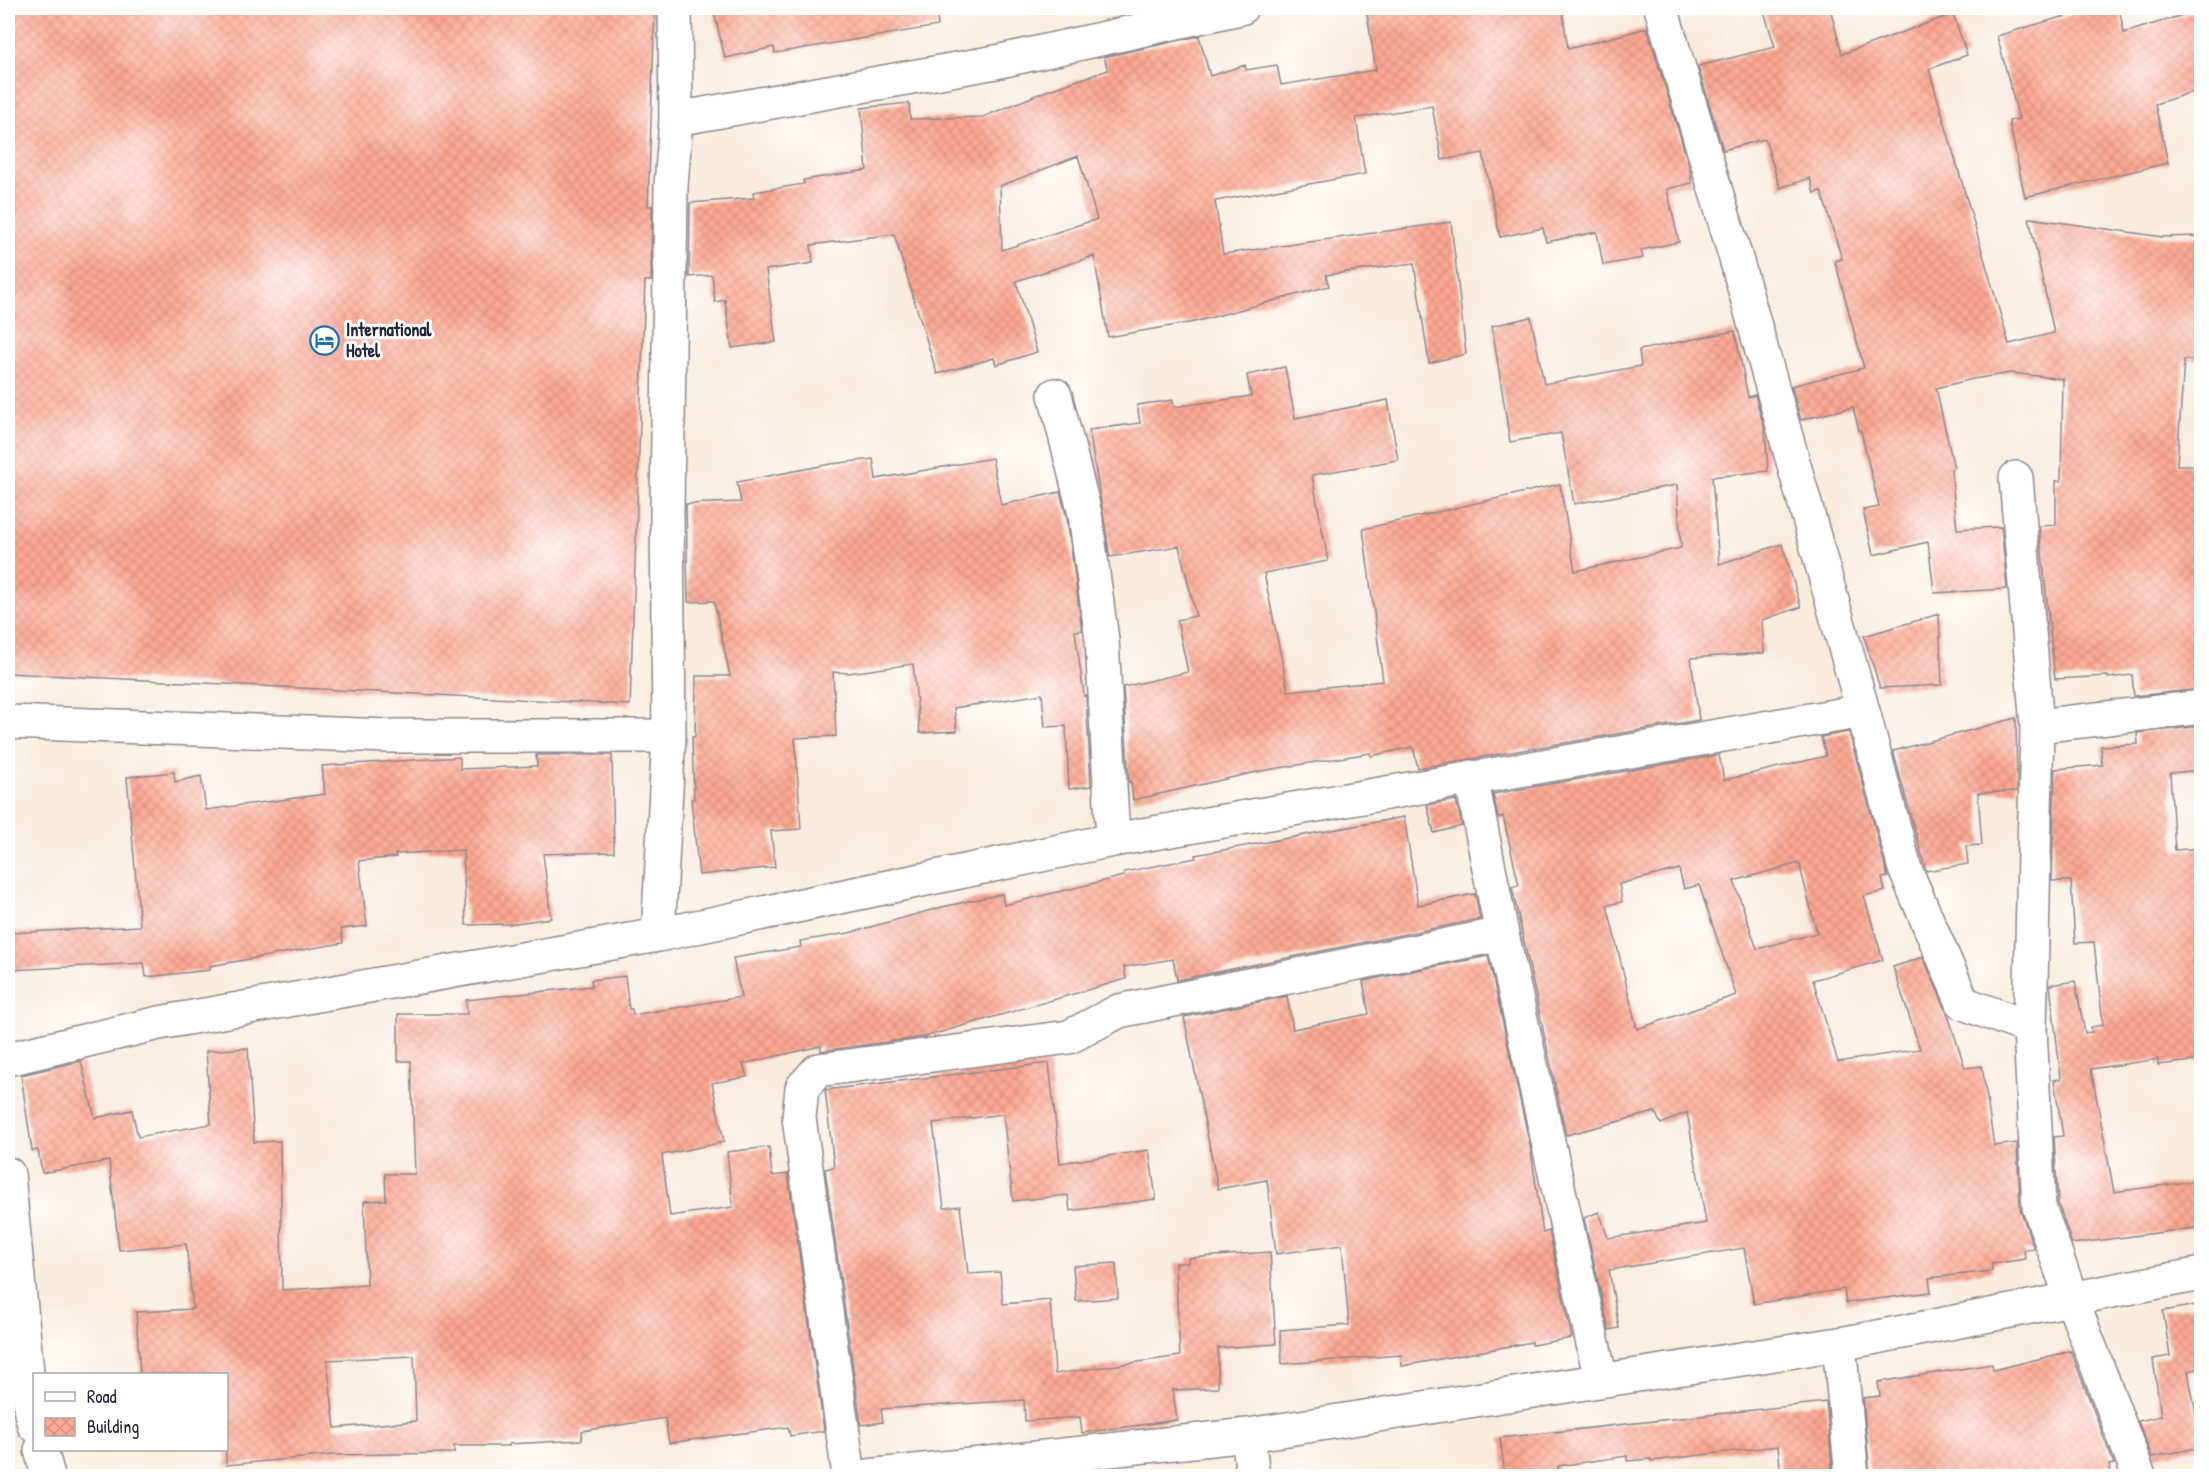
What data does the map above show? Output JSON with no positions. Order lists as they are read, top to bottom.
{
  "places": {
    "hotel": ["International Hotel"]
  },
  "legend": ["Road", "Building"]
}
